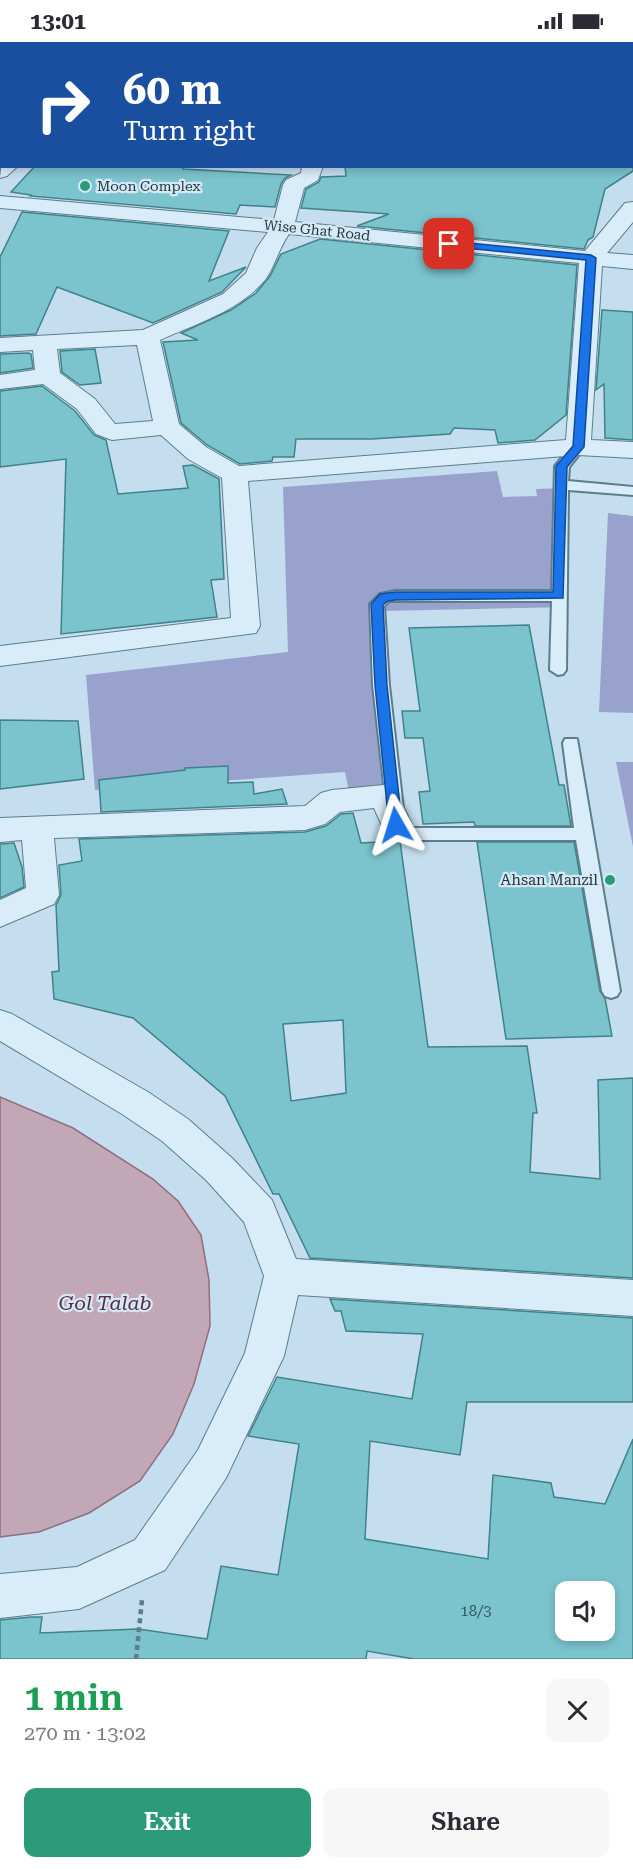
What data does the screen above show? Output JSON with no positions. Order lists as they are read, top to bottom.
{
  "streets": {
    "street": ["Wise Ghat Road"]
  },
  "water": ["Gol Talab"],
  "places": ["Moon Complex", "Ahsan Manzil"],
  "house_numbers": ["18/3"],
  "page": {
    "status": "13:01",
    "turn": ["60 m", "Turn right"],
    "heading": ["1 min", "270 m · 13:02"],
    "buttons": ["Exit", "Share"]
  }
}
